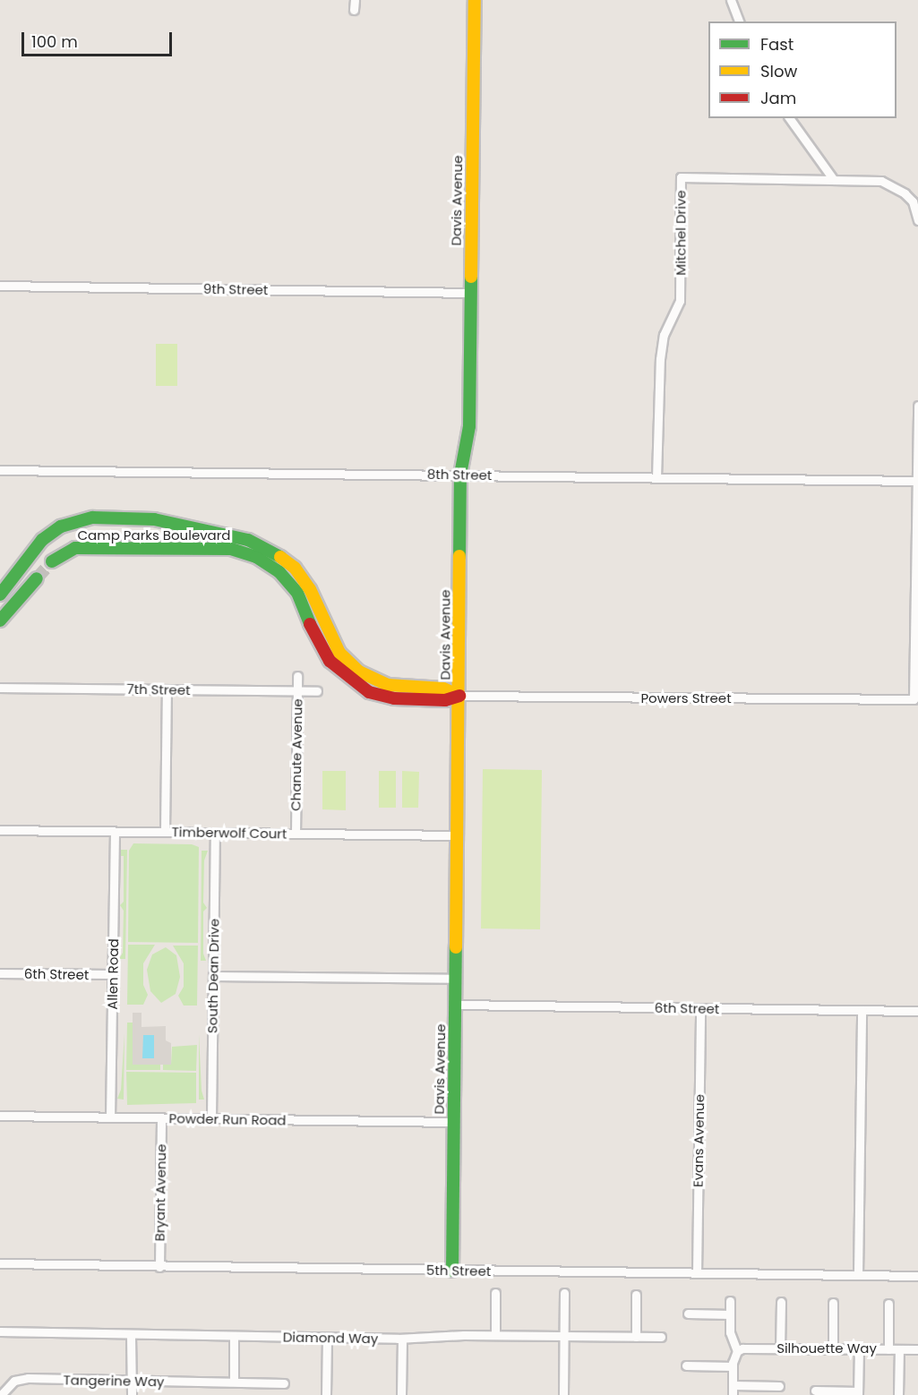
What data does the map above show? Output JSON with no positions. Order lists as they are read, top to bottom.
{
  "streets": {
    "street": [
      "Davis Avenue",
      "Mitchel Drive",
      "9th Street",
      "8th Street",
      "Camp Parks Boulevard",
      "7th Street",
      "Powers Street",
      "Chanute Avenue",
      "Timberwolf Court",
      "6th Street",
      "Allen Road",
      "South Dean Drive",
      "Powder Run Road",
      "Evans Avenue",
      "Bryant Avenue",
      "5th Street",
      "Diamond Way",
      "Silhouette Way",
      "Tangerine Way"
    ]
  },
  "crossings": [
    ["Davis Avenue", "9th Street"],
    ["Davis Avenue", "8th Street"],
    ["Davis Avenue", "Camp Parks Boulevard"],
    ["Davis Avenue", "Powers Street"],
    ["Davis Avenue", "Timberwolf Court"],
    ["Davis Avenue", "6th Street"],
    ["Davis Avenue", "Powder Run Road"],
    ["Davis Avenue", "5th Street"],
    ["Mitchel Drive", "8th Street"],
    ["8th Street", "Powers Street"],
    ["Camp Parks Boulevard", "Powers Street"],
    ["7th Street", "Chanute Avenue"],
    ["Chanute Avenue", "Timberwolf Court"],
    ["Timberwolf Court", "Allen Road"],
    ["Timberwolf Court", "South Dean Drive"],
    ["6th Street", "Allen Road"],
    ["6th Street", "Evans Avenue"],
    ["Allen Road", "Powder Run Road"],
    ["South Dean Drive", "Powder Run Road"],
    ["Powder Run Road", "Bryant Avenue"],
    ["Evans Avenue", "5th Street"],
    ["Bryant Avenue", "5th Street"]
  ],
  "legend": ["Fast", "Slow", "Jam"],
  "scale_bar": "100 m"
}
